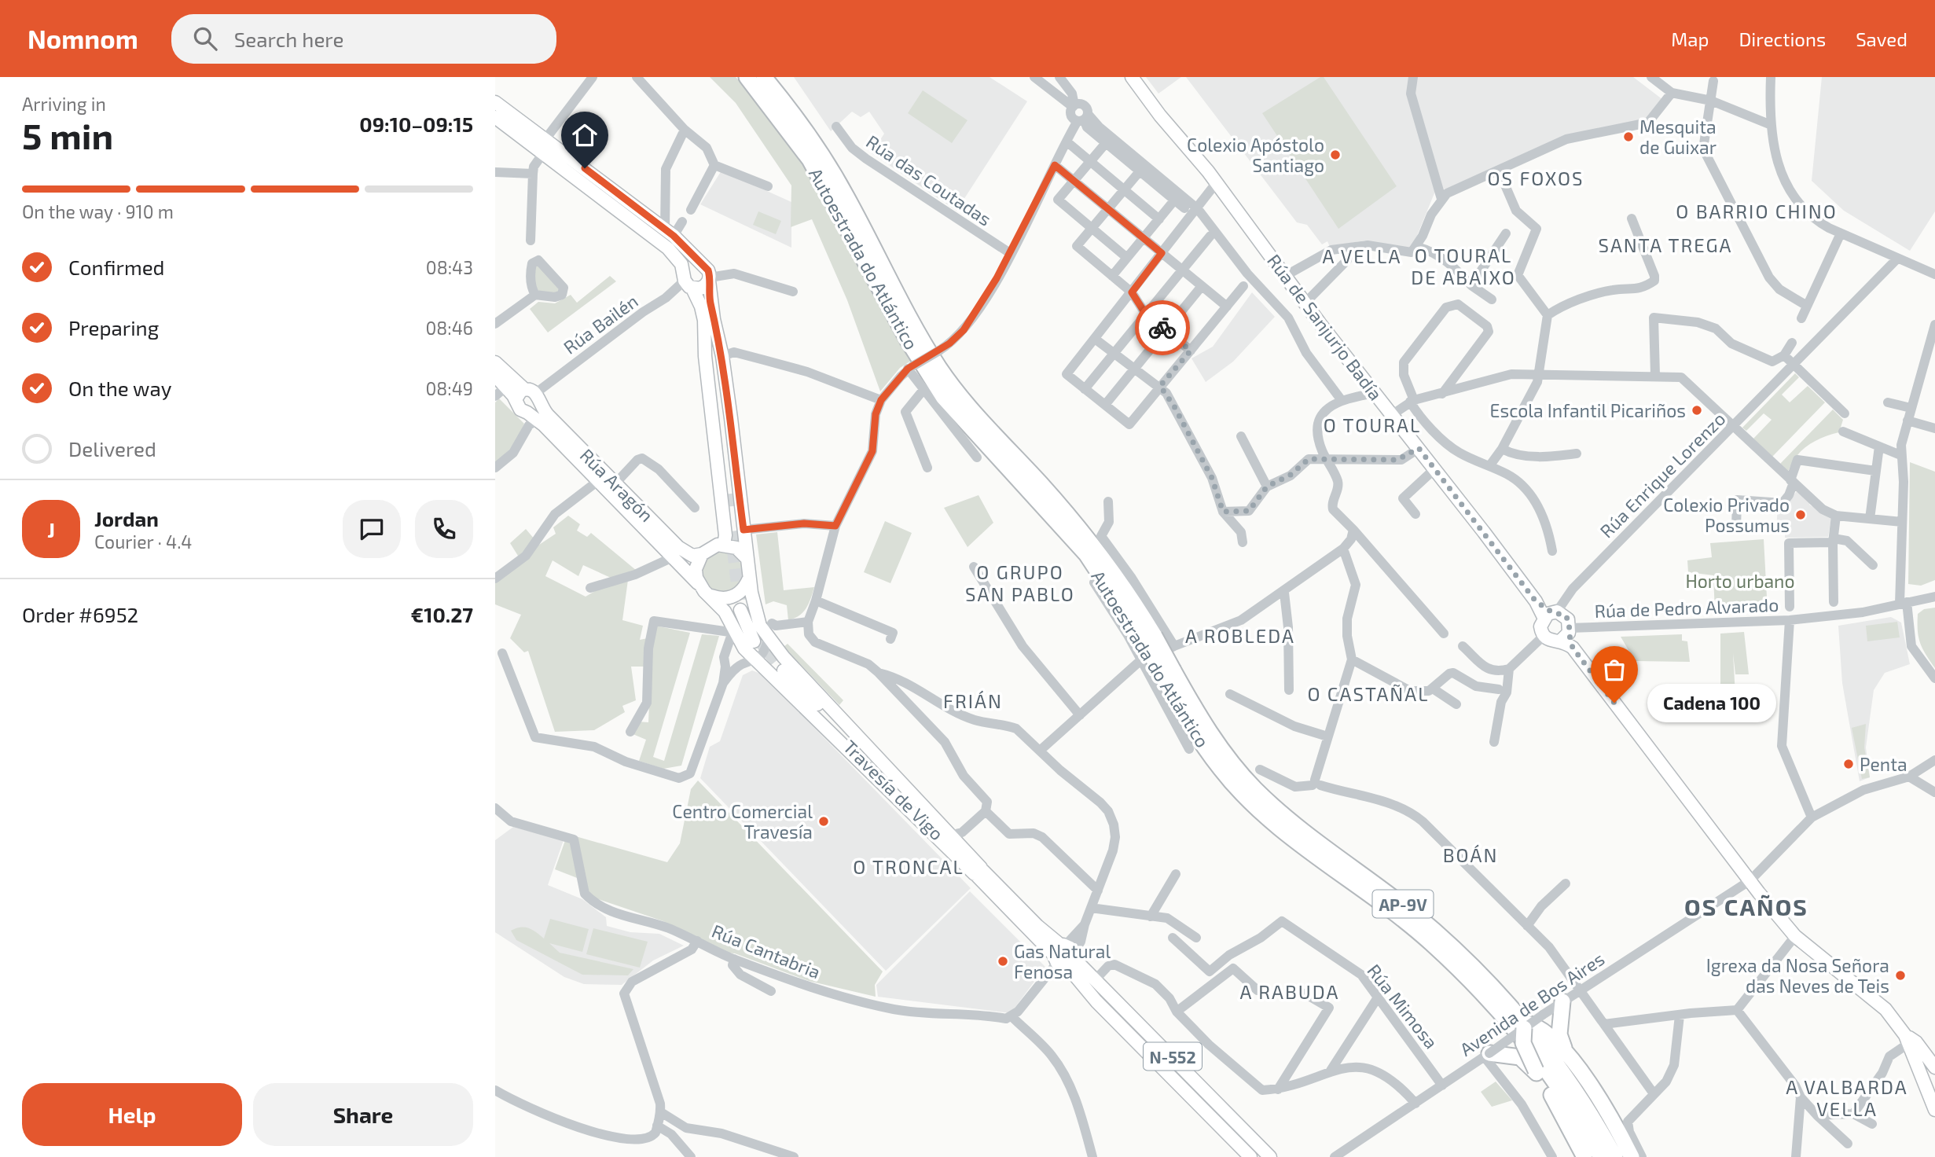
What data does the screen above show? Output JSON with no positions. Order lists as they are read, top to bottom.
{
  "streets": {
    "highway": ["Autoestrada do Atlántico", "AP-9V"],
    "main road": [
      "Rúa de Sanjurjo Badía",
      "Rúa Aragón",
      "Travesía de Vigo",
      "N-552"
    ],
    "street": [
      "Rúa das Coutadas",
      "Rúa Bailén",
      "Rúa Enrique Lorenzo",
      "Rúa de Pedro Alvarado",
      "Rúa Cantabria",
      "Avenida de Bos Aires",
      "Rúa Mimosa"
    ]
  },
  "crossings": [
    ["Rúa Bailén", "Rúa Aragón"],
    ["Rúa de Sanjurjo Badía", "Rúa Enrique Lorenzo"],
    ["Rúa de Sanjurjo Badía", "Rúa de Pedro Alvarado"],
    ["Rúa de Sanjurjo Badía", "Avenida de Bos Aires"],
    ["Rúa Enrique Lorenzo", "Rúa de Pedro Alvarado"],
    ["Rúa Aragón", "N-552"],
    ["Travesía de Vigo", "N-552"],
    ["Avenida de Bos Aires", "Rúa Mimosa"]
  ],
  "districts": [
    "OS FOXOS",
    "O BARRIO CHINO",
    "SANTA TREGA",
    "O TOURAL DE ABAIXO",
    "A VELLA",
    "O TOURAL",
    "O GRUPO SAN PABLO",
    "A ROBLEDA",
    "O CASTAÑAL",
    "FRIÁN",
    "BOÁN",
    "O TRONCAL",
    "OS CAÑOS",
    "A RABUDA",
    "A VALBARDA VELLA"
  ],
  "parks": ["Horto urbano"],
  "places": [
    "Mesquita de Guixar",
    "Colexio Apóstolo Santiago",
    "Escola Infantil Picariños",
    "Colexio Privado Possumus",
    "Cadena 100",
    "Penta",
    "Centro Comercial Travesía",
    "Gas Natural Fenosa",
    "Igrexa da Nosa Señora das Neves de Teis"
  ],
  "page": {
    "header": "Nomnom",
    "search": "Search here",
    "nav": ["Map", "Directions", "Saved"],
    "heading": ["5 min", "Arriving in", "09:10–09:15"],
    "panel": [
      "Jordan",
      "Courier · 4.4",
      "Order #6952",
      "€10.27"
    ],
    "bar": "On the way · 910 m",
    "list": [
      ["Confirmed", "08:43"],
      ["Preparing", "08:46"],
      ["On the way", "08:49"],
      "Delivered"
    ],
    "round": "J",
    "bubble": "Cadena 100",
    "buttons": ["Help", "Share"]
  }
}
